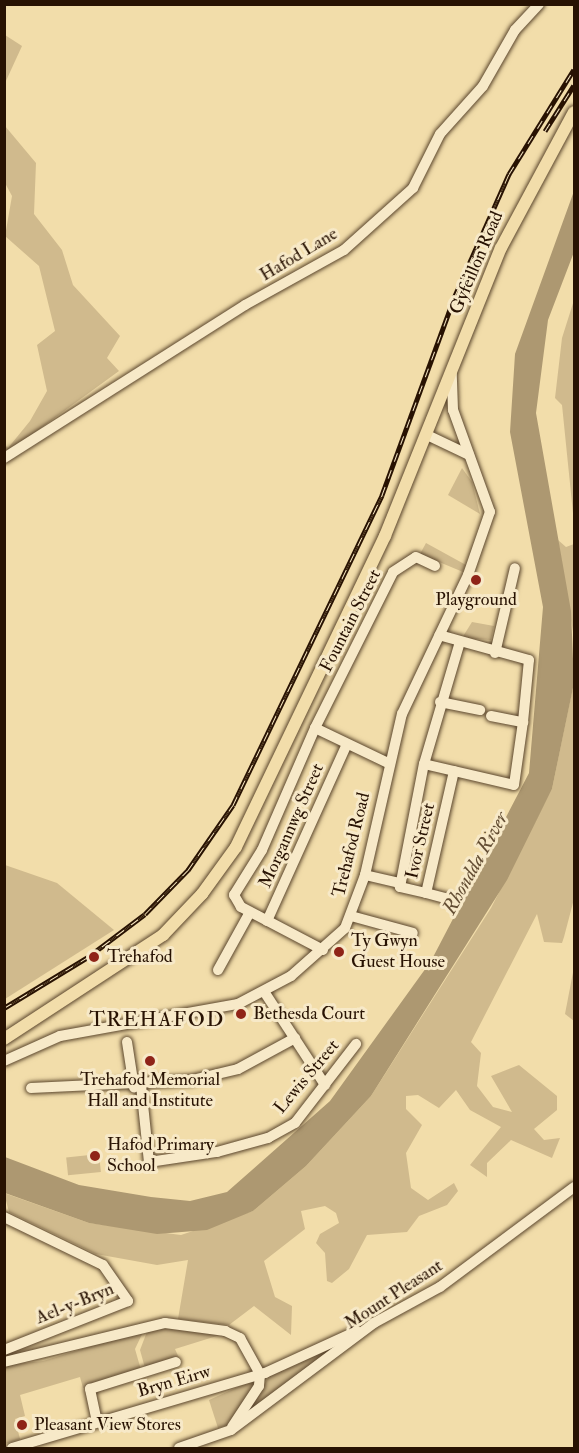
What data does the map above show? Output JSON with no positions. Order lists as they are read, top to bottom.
{
  "streets": {
    "main road": ["Gyfeillon Road"],
    "street": [
      "Hafod Lane",
      "Fountain Street",
      "Morgannwg Street",
      "Ivor Street",
      "Trehafod Road",
      "Lewis Street",
      "Mount Pleasant",
      "Ael-y-Bryn",
      "Bryn Eirw"
    ]
  },
  "crossings": [
    ["Gyfeillon Road", "Trehafod Road"],
    ["Ivor Street", "Trehafod Road"],
    ["Mount Pleasant", "Bryn Eirw"]
  ],
  "districts": ["TREHAFOD"],
  "water": ["Rhondda River"],
  "places": [
    "Playground",
    "Ty Gwyn Guest House",
    "Trehafod",
    "Bethesda Court",
    "Trehafod Memorial Hall and Institute",
    "Hafod Primary School",
    "Pleasant View Stores"
  ]
}
